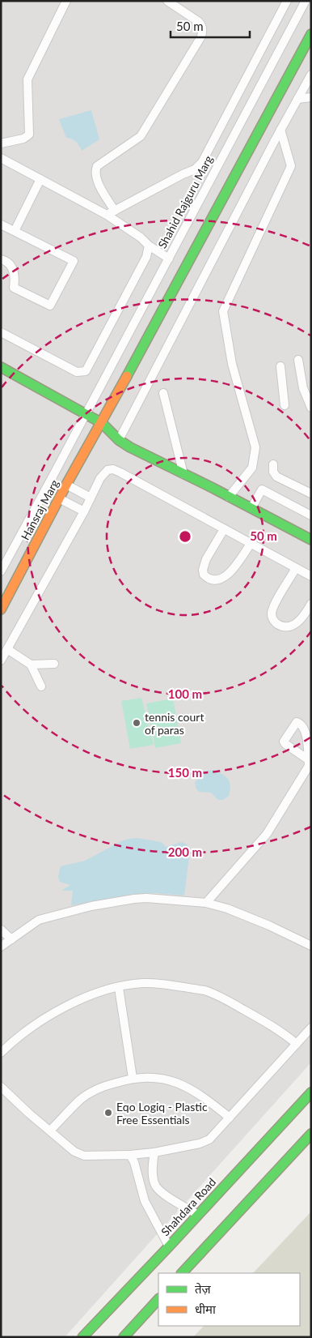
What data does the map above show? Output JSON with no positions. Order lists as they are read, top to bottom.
{
  "streets": {
    "street": ["Shahid Rajguru Marg", "Hansraj Marg", "Shahdara Road"]
  },
  "crossings": [
    ["Shahid Rajguru Marg", "Hansraj Marg"]
  ],
  "places": ["tennis court of paras", "Eqo Logiq - Plastic Free Essentials"],
  "legend": ["तेज़", "धीमा"],
  "scale_bar": "50 m",
  "rings": [
    "50 m",
    "100 m",
    "150 m",
    "200 m"
  ]
}
